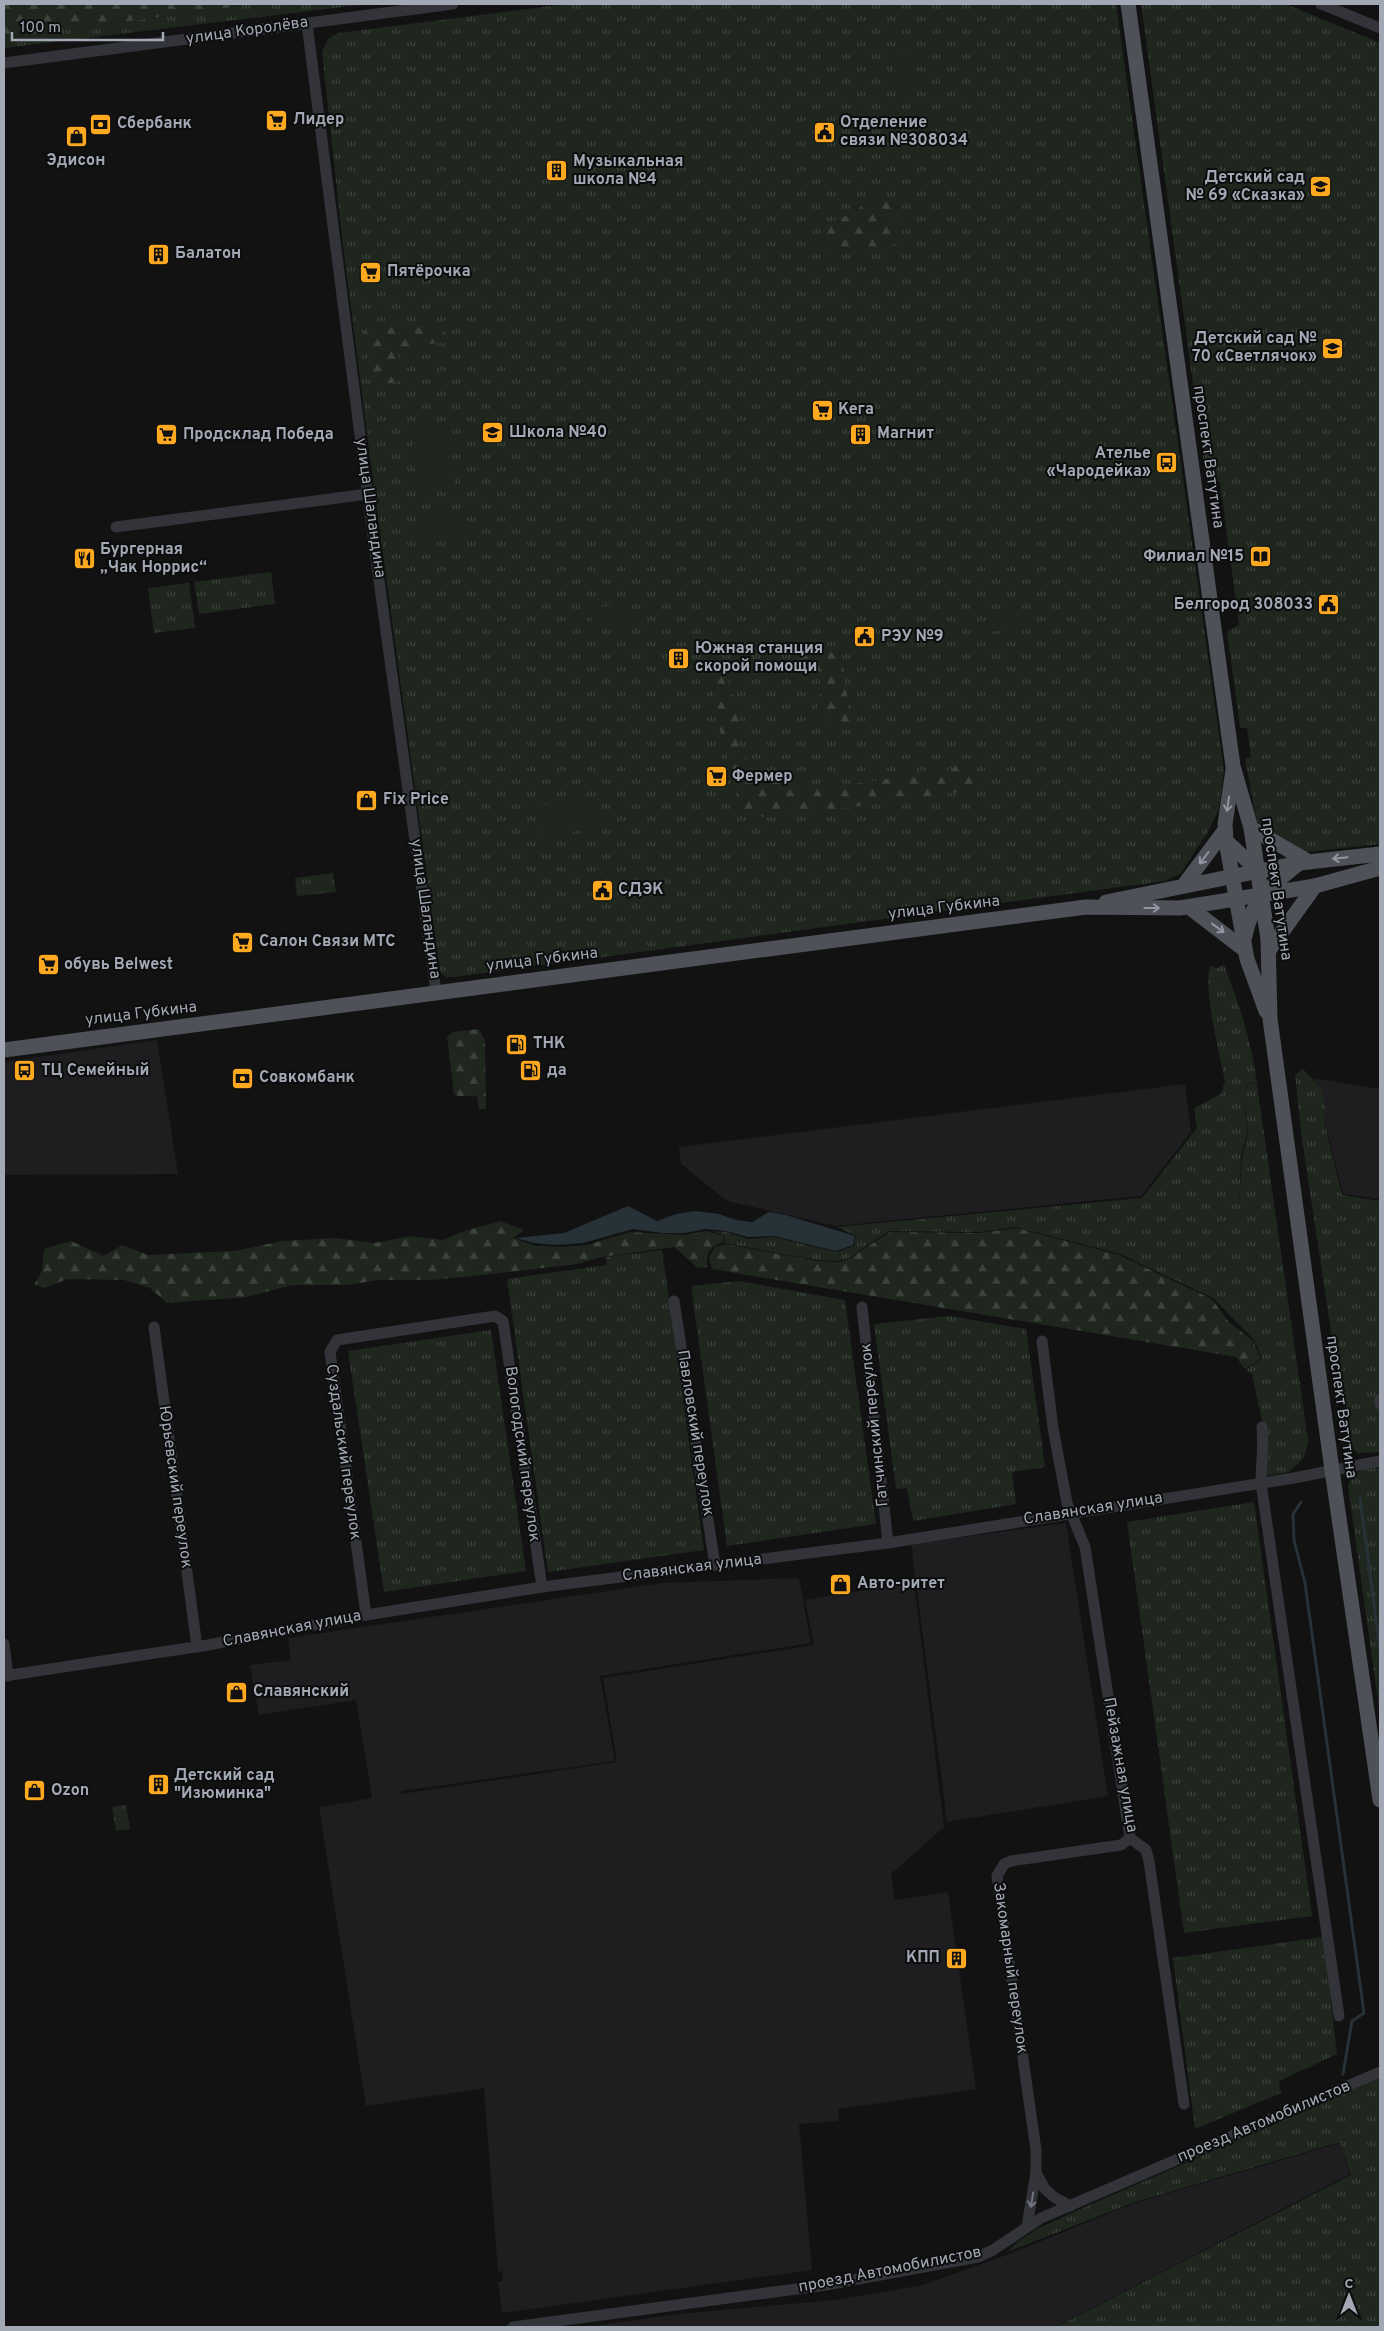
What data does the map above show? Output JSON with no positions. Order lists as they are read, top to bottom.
{
  "streets": {
    "main road": ["проспект Ватутина", "улица Губкина"],
    "street": [
      "улица Королёва",
      "улица Шаландина",
      "Гатчинский переулок",
      "Павловский переулок",
      "Суздальский переулок",
      "Вологодский переулок",
      "Юрьевский переулок",
      "Славянская улица",
      "Пейзажная улица",
      "Закомарный переулок",
      "проезд Автомобилистов"
    ]
  },
  "crossings": [
    ["улица Королёва", "улица Шаландина"],
    ["проспект Ватутина", "улица Губкина"],
    ["проспект Ватутина", "Славянская улица"],
    ["улица Шаландина", "улица Губкина"],
    ["Гатчинский переулок", "Славянская улица"],
    ["Павловский переулок", "Славянская улица"],
    ["Суздальский переулок", "Вологодский переулок"],
    ["Суздальский переулок", "Славянская улица"],
    ["Вологодский переулок", "Славянская улица"],
    ["Юрьевский переулок", "Славянская улица"],
    ["Славянская улица", "Пейзажная улица"],
    ["Пейзажная улица", "Закомарный переулок"],
    ["Закомарный переулок", "проезд Автомобилистов"]
  ],
  "places": {
    "supermarket": [
      "Лидер",
      "Пятёрочка",
      "Кега",
      "Продсклад Победа",
      "Фермер",
      "Салон Связи МТС",
      "обувь Belwest"
    ],
    "bank": ["Сбербанк", "Совкомбанк"],
    "public building": [
      "Отделение связи №308034",
      "Белгород 308033",
      "РЭУ №9",
      "СДЭК"
    ],
    "shop": [
      "Эдисон",
      "Fix Price",
      "Авто-ритет",
      "Славянский",
      "Ozon"
    ],
    "building": [
      "Музыкальная школа №4",
      "Балатон",
      "Магнит",
      "Южная станция скорой помощи",
      "Детский сад \"Изюминка\"",
      "КПП"
    ],
    "school or university": ["Детский сад № 69 «Сказка»", "Детский сад № 70 «Светлячок»", "Школа №40"],
    "bus stop": ["Ателье «Чародейка»", "ТЦ Семейный"],
    "library": ["Филиал №15"],
    "restaurant": ["Бургерная „Чак Норрис“"],
    "fuel station": ["ТНК", "да"]
  },
  "scale_bar": "100 m",
  "north": "top"
}
